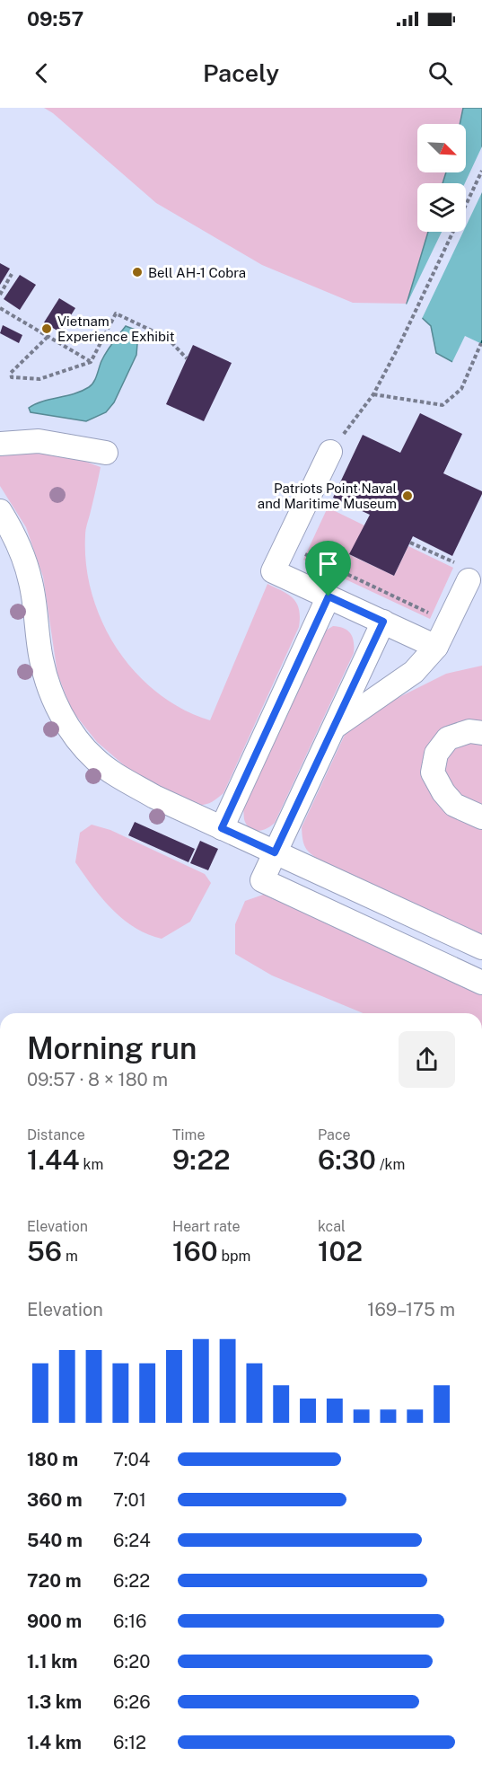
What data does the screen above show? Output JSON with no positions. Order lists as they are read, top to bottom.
{
  "places": ["Bell AH-1 Cobra", "Vietnam Experience Exhibit", "Patriots Point Naval and Maritime Museum"],
  "north": "bottom right",
  "page": {
    "status": "09:57",
    "header": "Pacely",
    "heading": ["Morning run", "09:57 · 8 × 180 m"],
    "stats": [
      ["Distance", "1.44 km"],
      ["Time", "9:22"],
      ["Pace", "6:30 /km"],
      ["Elevation", "56 m"],
      ["Heart rate", "160 bpm"],
      ["kcal", "102"]
    ],
    "chart": ["Elevation", "169–175 m"],
    "list": [
      {
        "name": "180 m",
        "note": "7:04"
      },
      {
        "name": "360 m",
        "note": "7:01"
      },
      {
        "name": "540 m",
        "note": "6:24"
      },
      {
        "name": "720 m",
        "note": "6:22"
      },
      {
        "name": "900 m",
        "note": "6:16"
      },
      {
        "name": "1.1 km",
        "note": "6:20"
      },
      {
        "name": "1.3 km",
        "note": "6:26"
      },
      {
        "name": "1.4 km",
        "note": "6:12"
      }
    ]
  }
}
